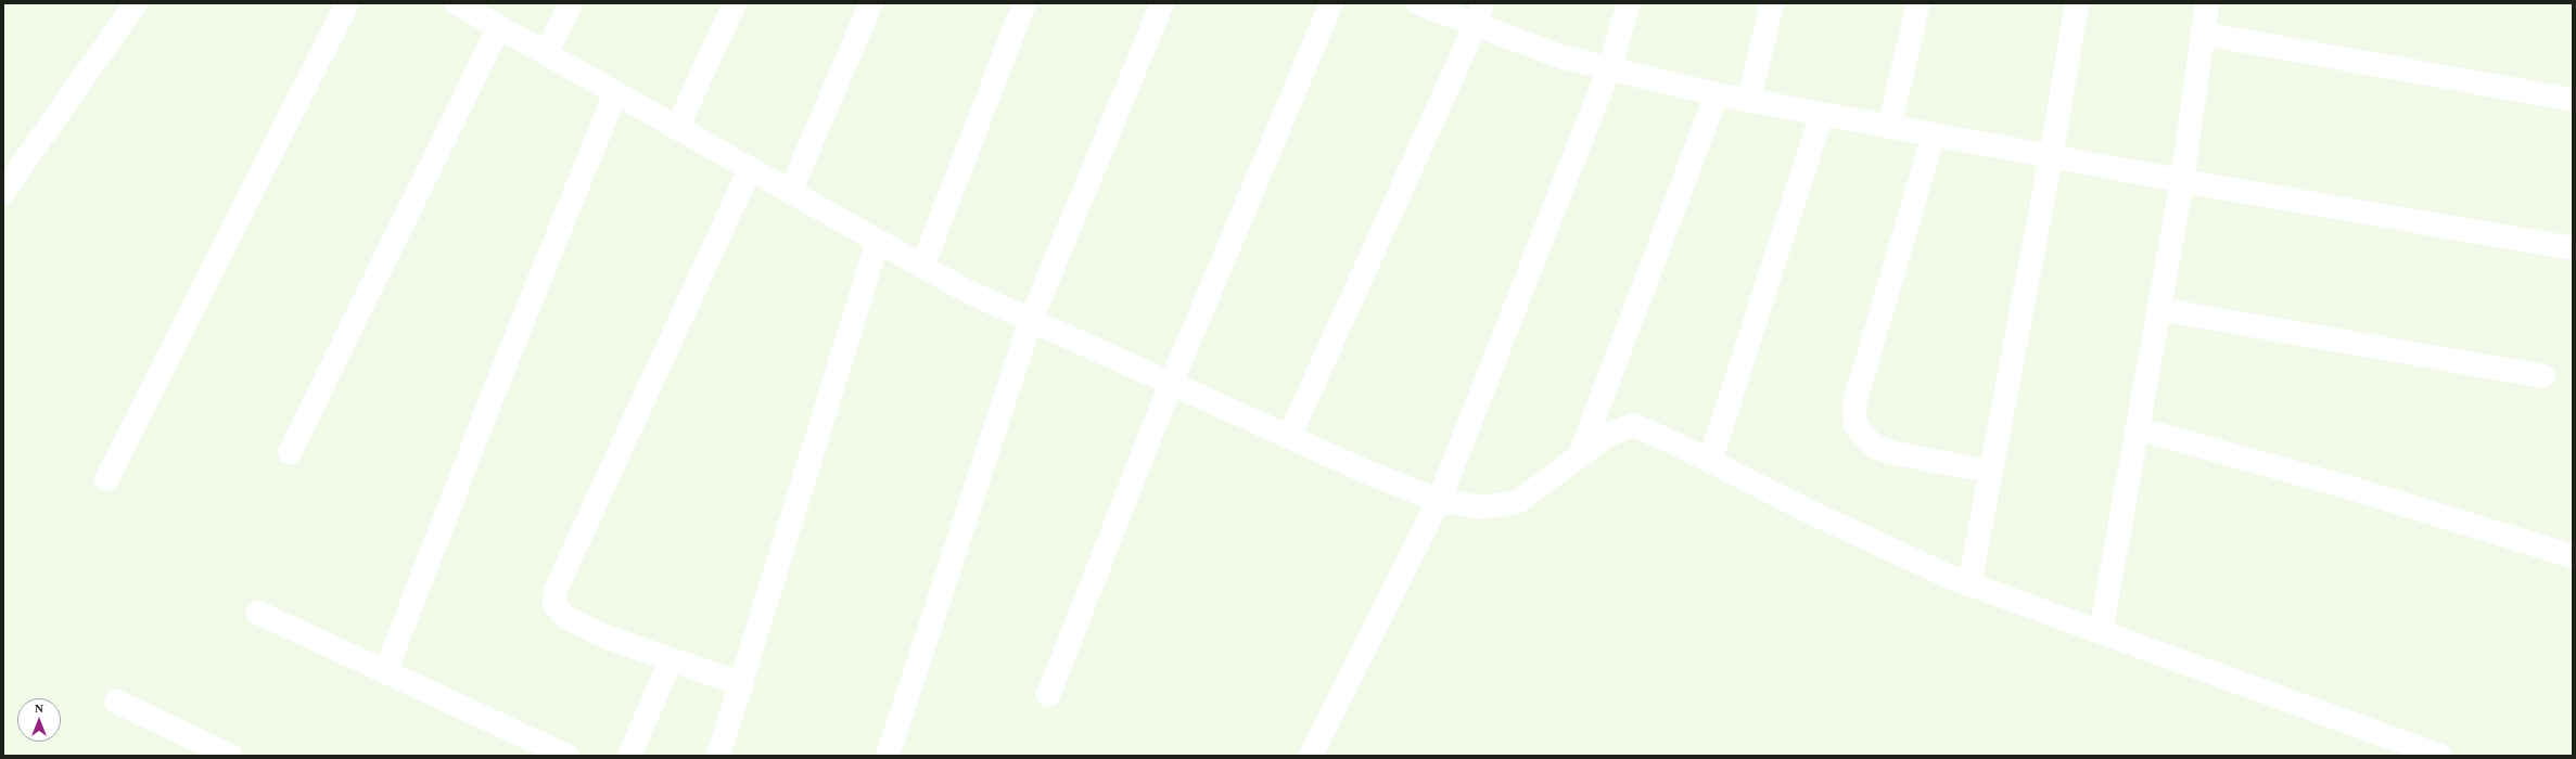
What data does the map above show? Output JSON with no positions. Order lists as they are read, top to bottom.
{
  "north": "top"
}
